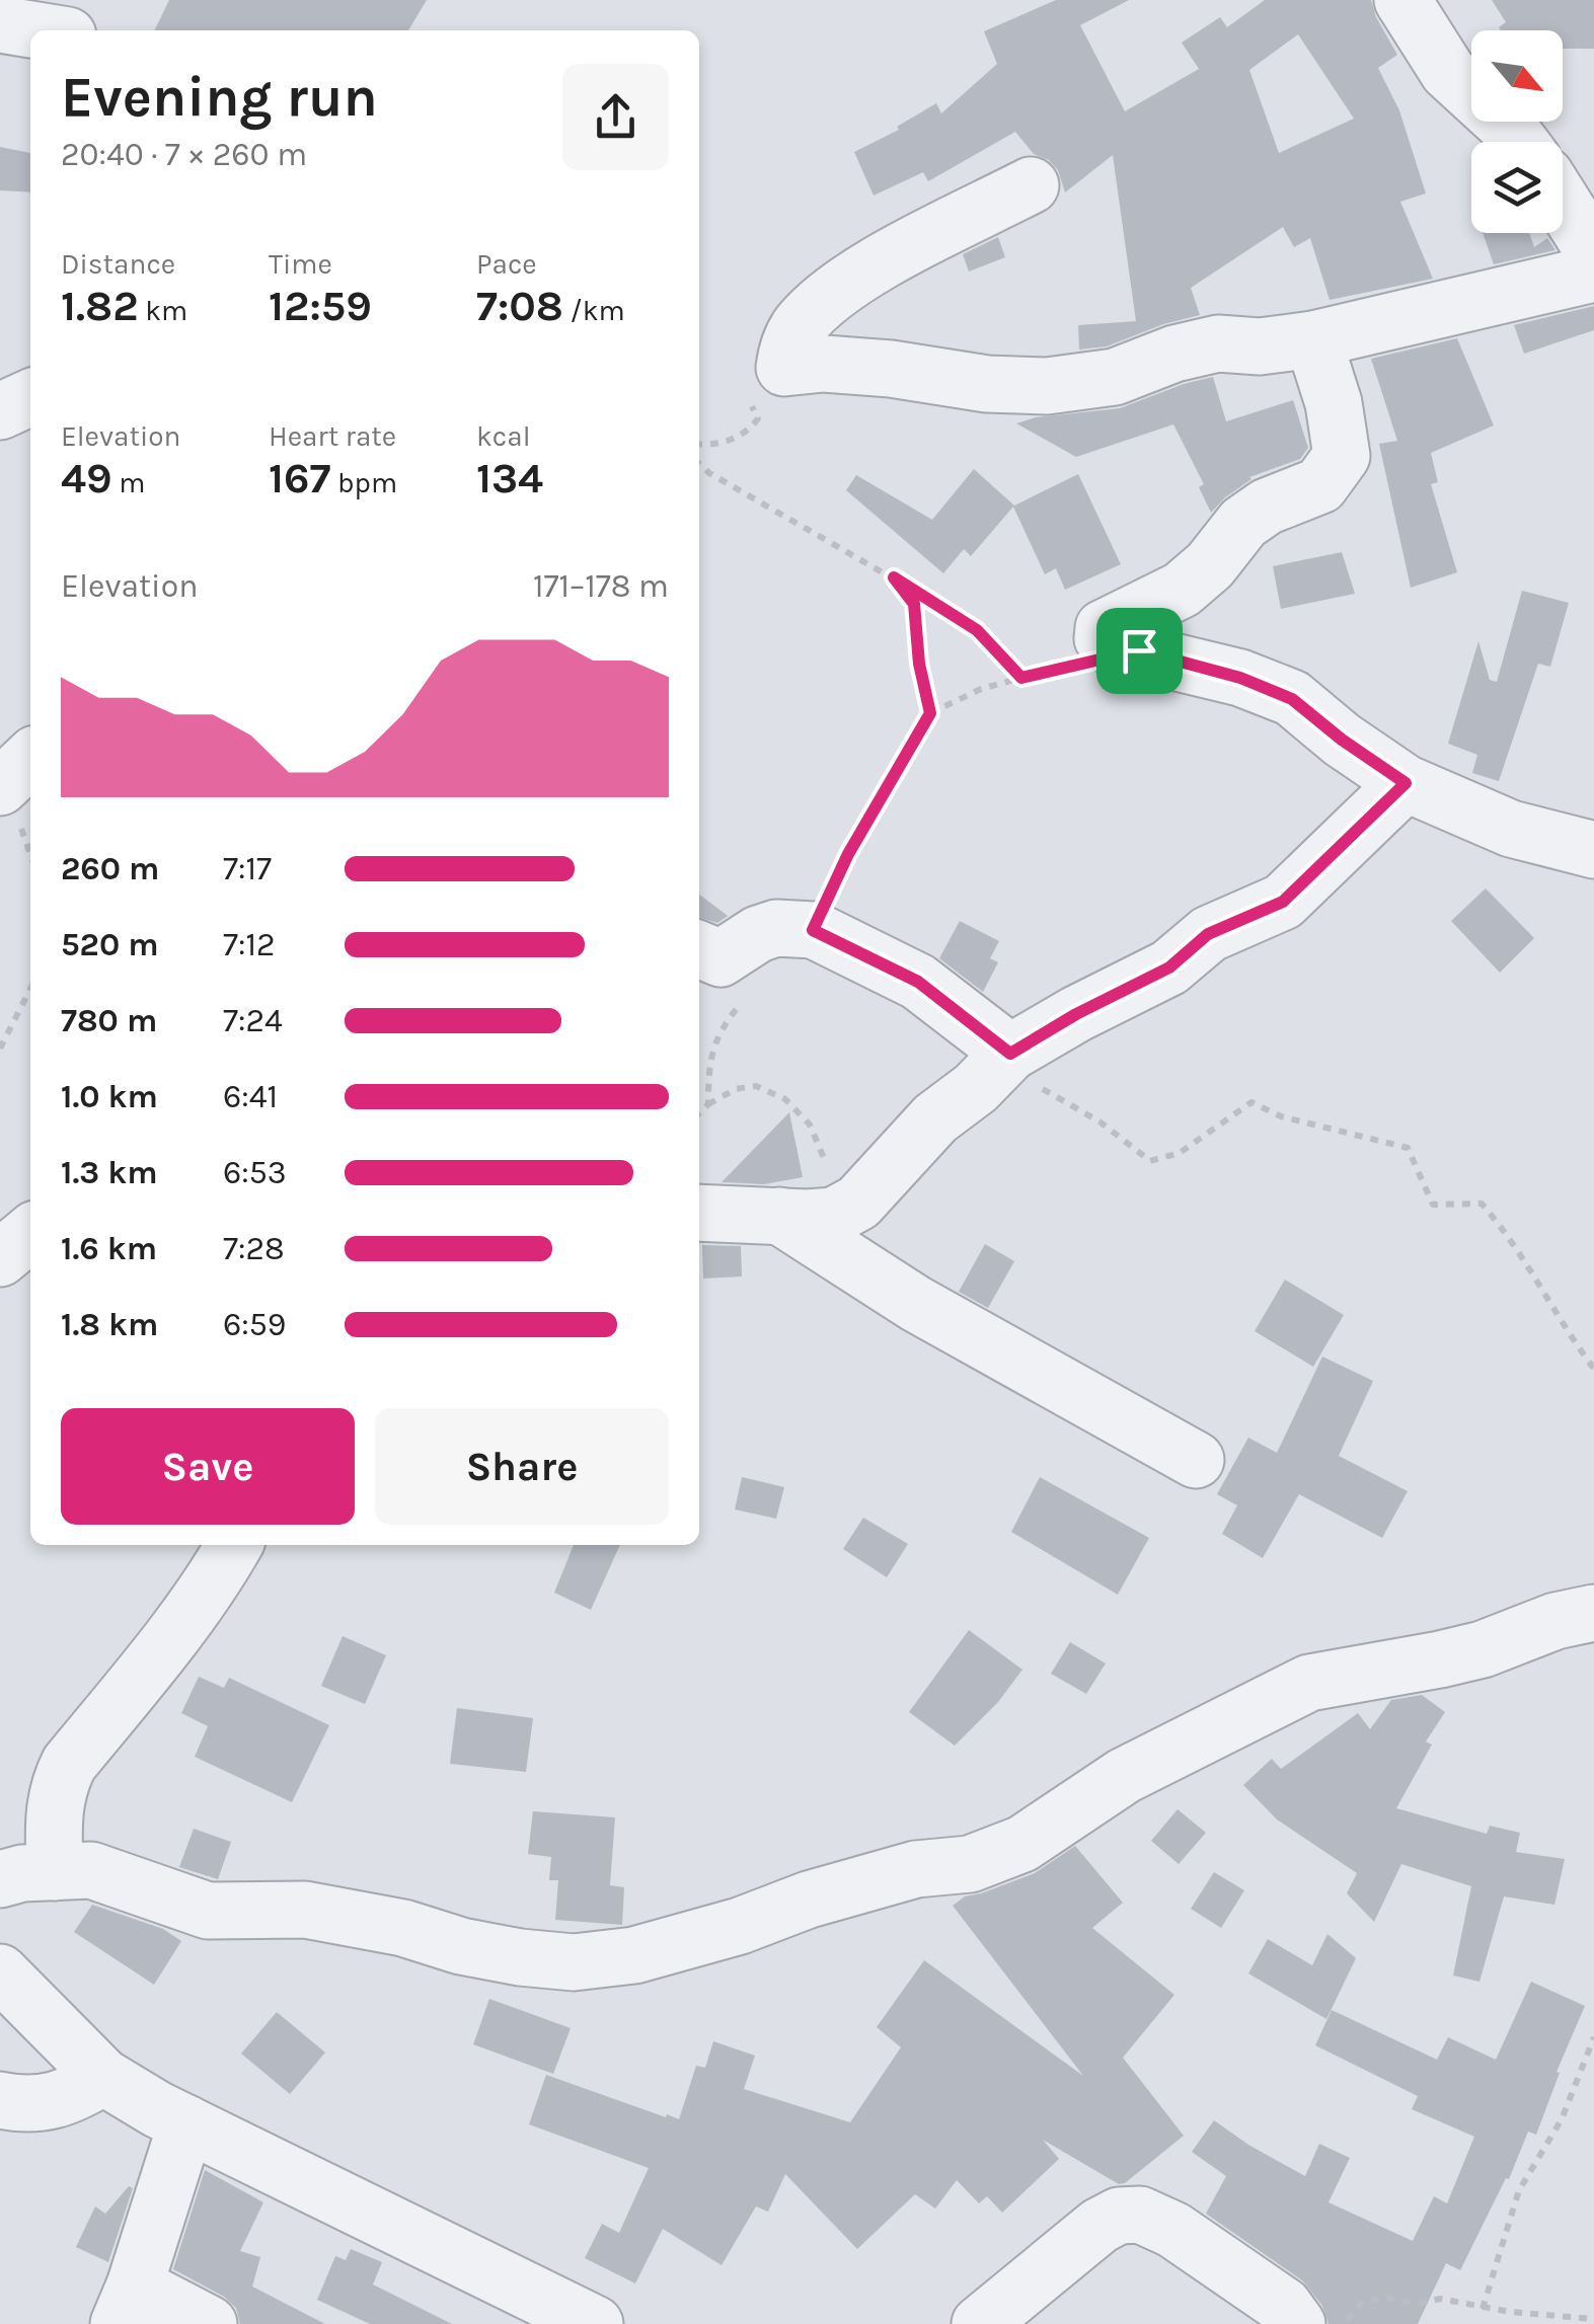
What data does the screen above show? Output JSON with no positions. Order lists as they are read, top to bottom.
{
  "north": "bottom right",
  "page": {
    "heading": ["Evening run", "20:40 · 7 × 260 m"],
    "stats": [
      ["Distance", "1.82 km"],
      ["Time", "12:59"],
      ["Pace", "7:08 /km"],
      ["Elevation", "49 m"],
      ["Heart rate", "167 bpm"],
      ["kcal", "134"]
    ],
    "chart": ["Elevation", "171–178 m"],
    "list": [
      {
        "name": "260 m",
        "note": "7:17"
      },
      {
        "name": "520 m",
        "note": "7:12"
      },
      {
        "name": "780 m",
        "note": "7:24"
      },
      {
        "name": "1.0 km",
        "note": "6:41"
      },
      {
        "name": "1.3 km",
        "note": "6:53"
      },
      {
        "name": "1.6 km",
        "note": "7:28"
      },
      {
        "name": "1.8 km",
        "note": "6:59"
      }
    ],
    "buttons": ["Save", "Share"]
  }
}
